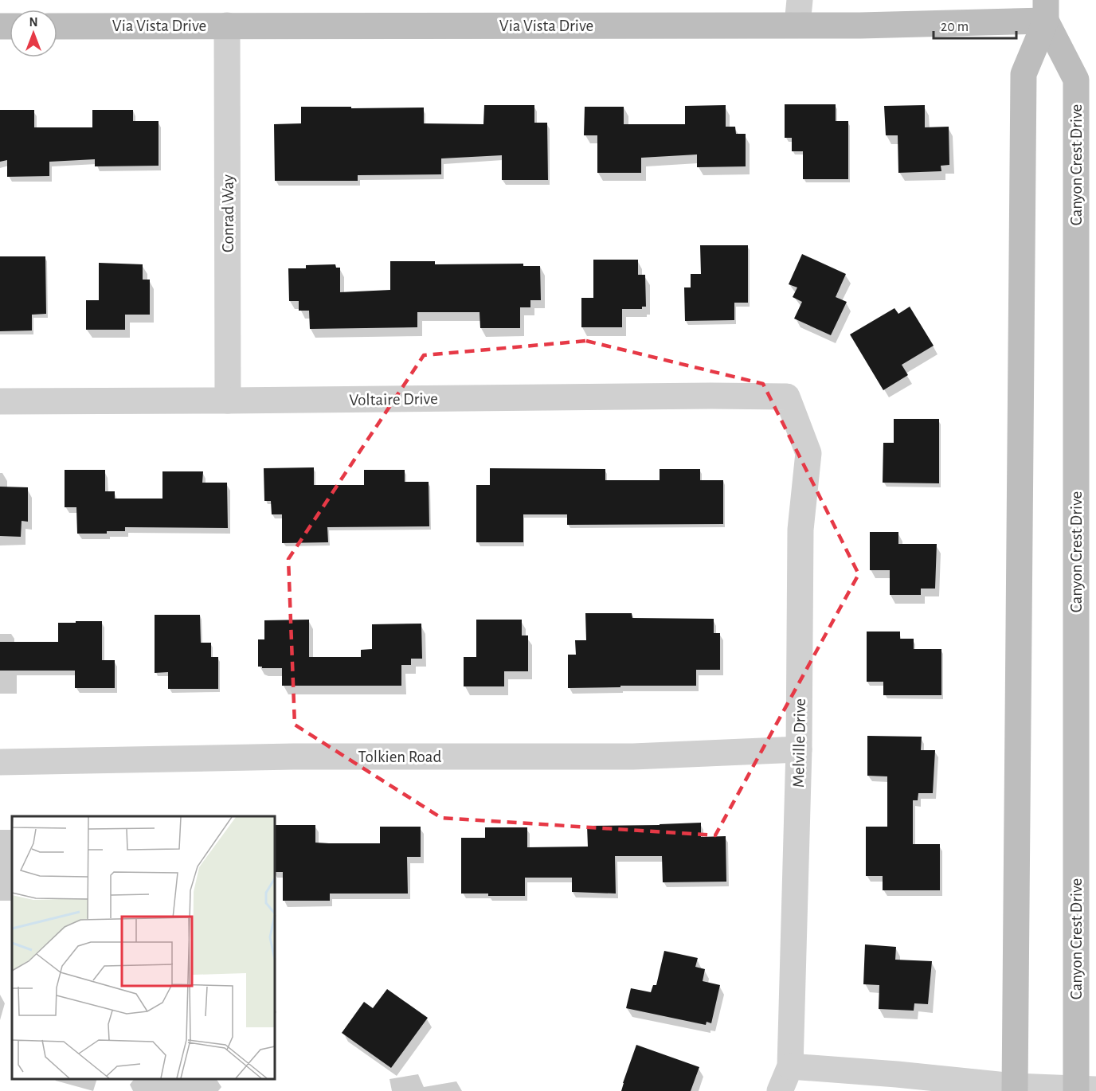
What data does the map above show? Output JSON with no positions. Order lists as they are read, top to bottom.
{
  "streets": {
    "main road": ["Via Vista Drive", "Canyon Crest Drive"],
    "street": [
      "Conrad Way",
      "Voltaire Drive",
      "Melville Drive",
      "Tolkien Road"
    ]
  },
  "crossings": [
    ["Via Vista Drive", "Canyon Crest Drive"],
    ["Via Vista Drive", "Conrad Way"],
    ["Conrad Way", "Voltaire Drive"],
    ["Voltaire Drive", "Melville Drive"],
    ["Melville Drive", "Tolkien Road"]
  ],
  "scale_bar": "20 m",
  "north": "top"
}
